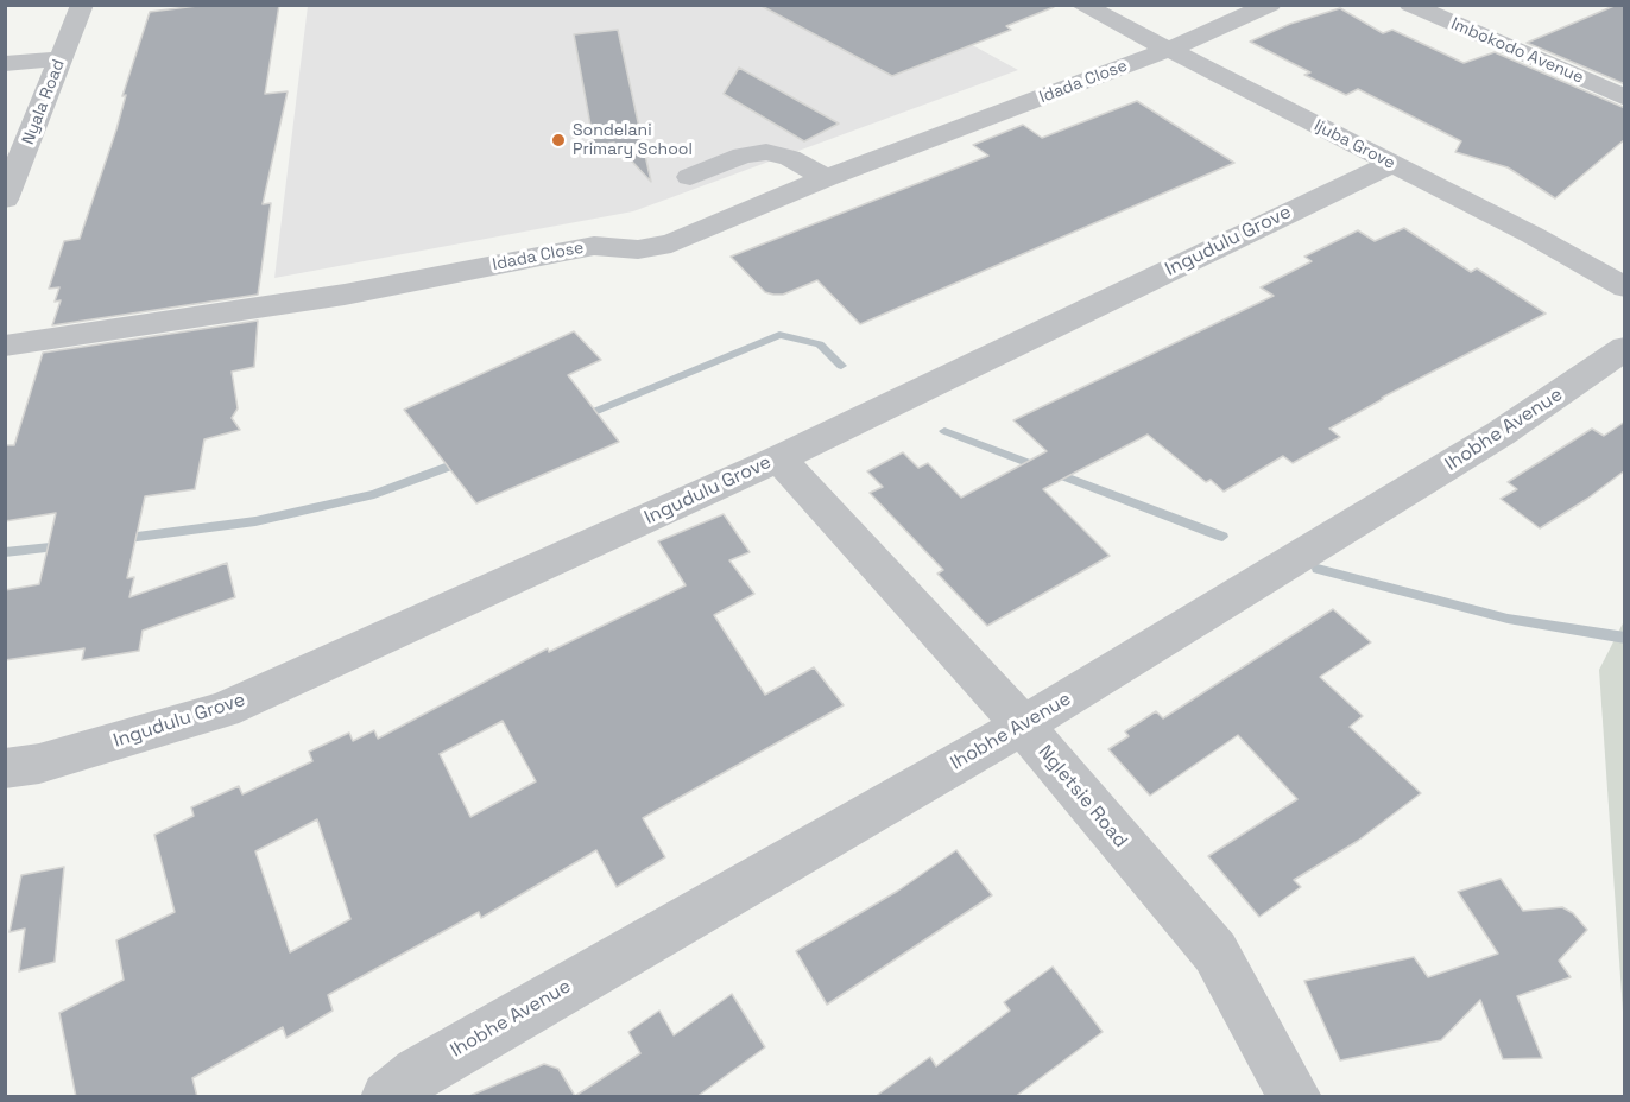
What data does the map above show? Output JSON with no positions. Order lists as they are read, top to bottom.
{
  "streets": {
    "street": [
      "Imbokodo Avenue",
      "Idada Close",
      "Nyala Road",
      "Ijuba Grove",
      "Ingudulu Grove",
      "Ihobhe Avenue",
      "Ngletsie Road"
    ]
  },
  "crossings": [
    ["Idada Close", "Ijuba Grove"],
    ["Ijuba Grove", "Ingudulu Grove"],
    ["Ingudulu Grove", "Ngletsie Road"],
    ["Ihobhe Avenue", "Ngletsie Road"]
  ],
  "places": ["Sondelani Primary School"]
}
